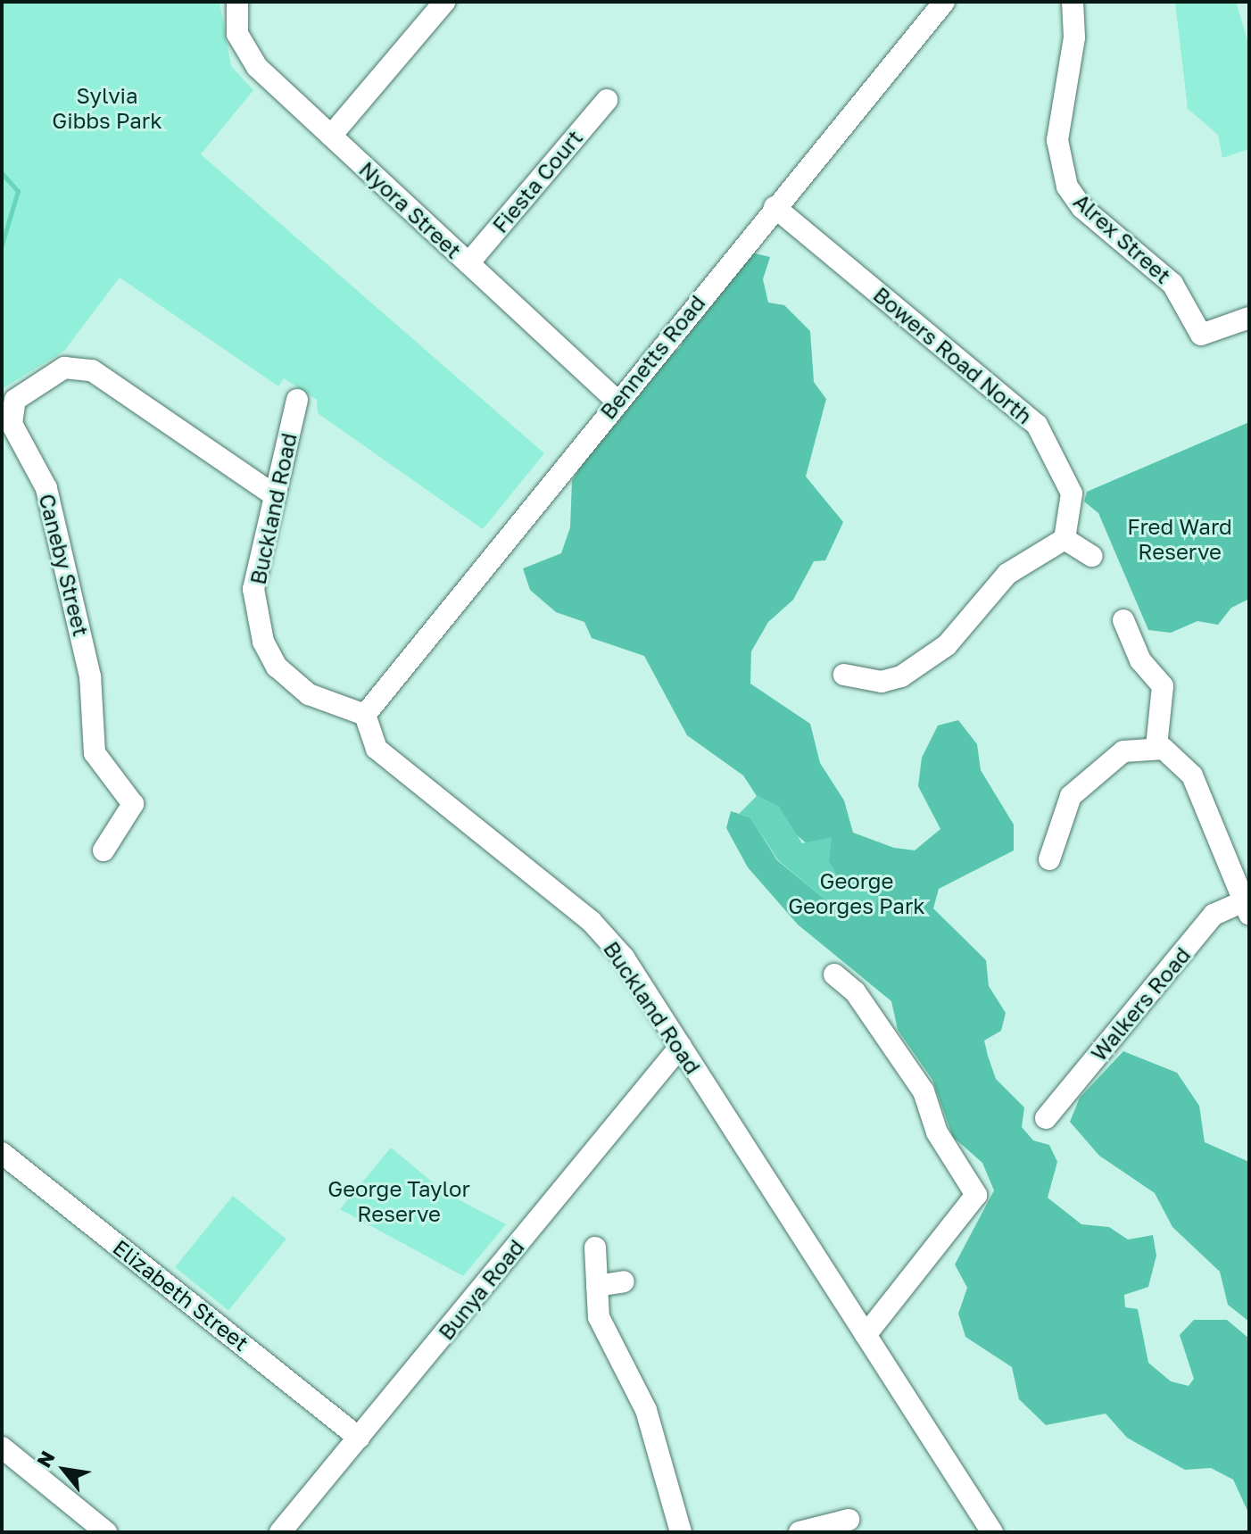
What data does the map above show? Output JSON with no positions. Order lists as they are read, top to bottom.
{
  "streets": {
    "street": [
      "Fiesta Court",
      "Nyora Street",
      "Alrex Street",
      "Bowers Road North",
      "Bennetts Road",
      "Buckland Road",
      "Caneby Street",
      "Walkers Road",
      "Bunya Road",
      "Elizabeth Street"
    ]
  },
  "crossings": [
    ["Fiesta Court", "Nyora Street"],
    ["Nyora Street", "Bennetts Road"],
    ["Bowers Road North", "Bennetts Road"],
    ["Bennetts Road", "Buckland Road"],
    ["Buckland Road", "Caneby Street"],
    ["Buckland Road", "Bunya Road"],
    ["Bunya Road", "Elizabeth Street"]
  ],
  "parks": [
    "Sylvia Gibbs Park",
    "Fred Ward Reserve",
    "George Georges Park",
    "George Taylor Reserve"
  ],
  "north": "top left"
}
